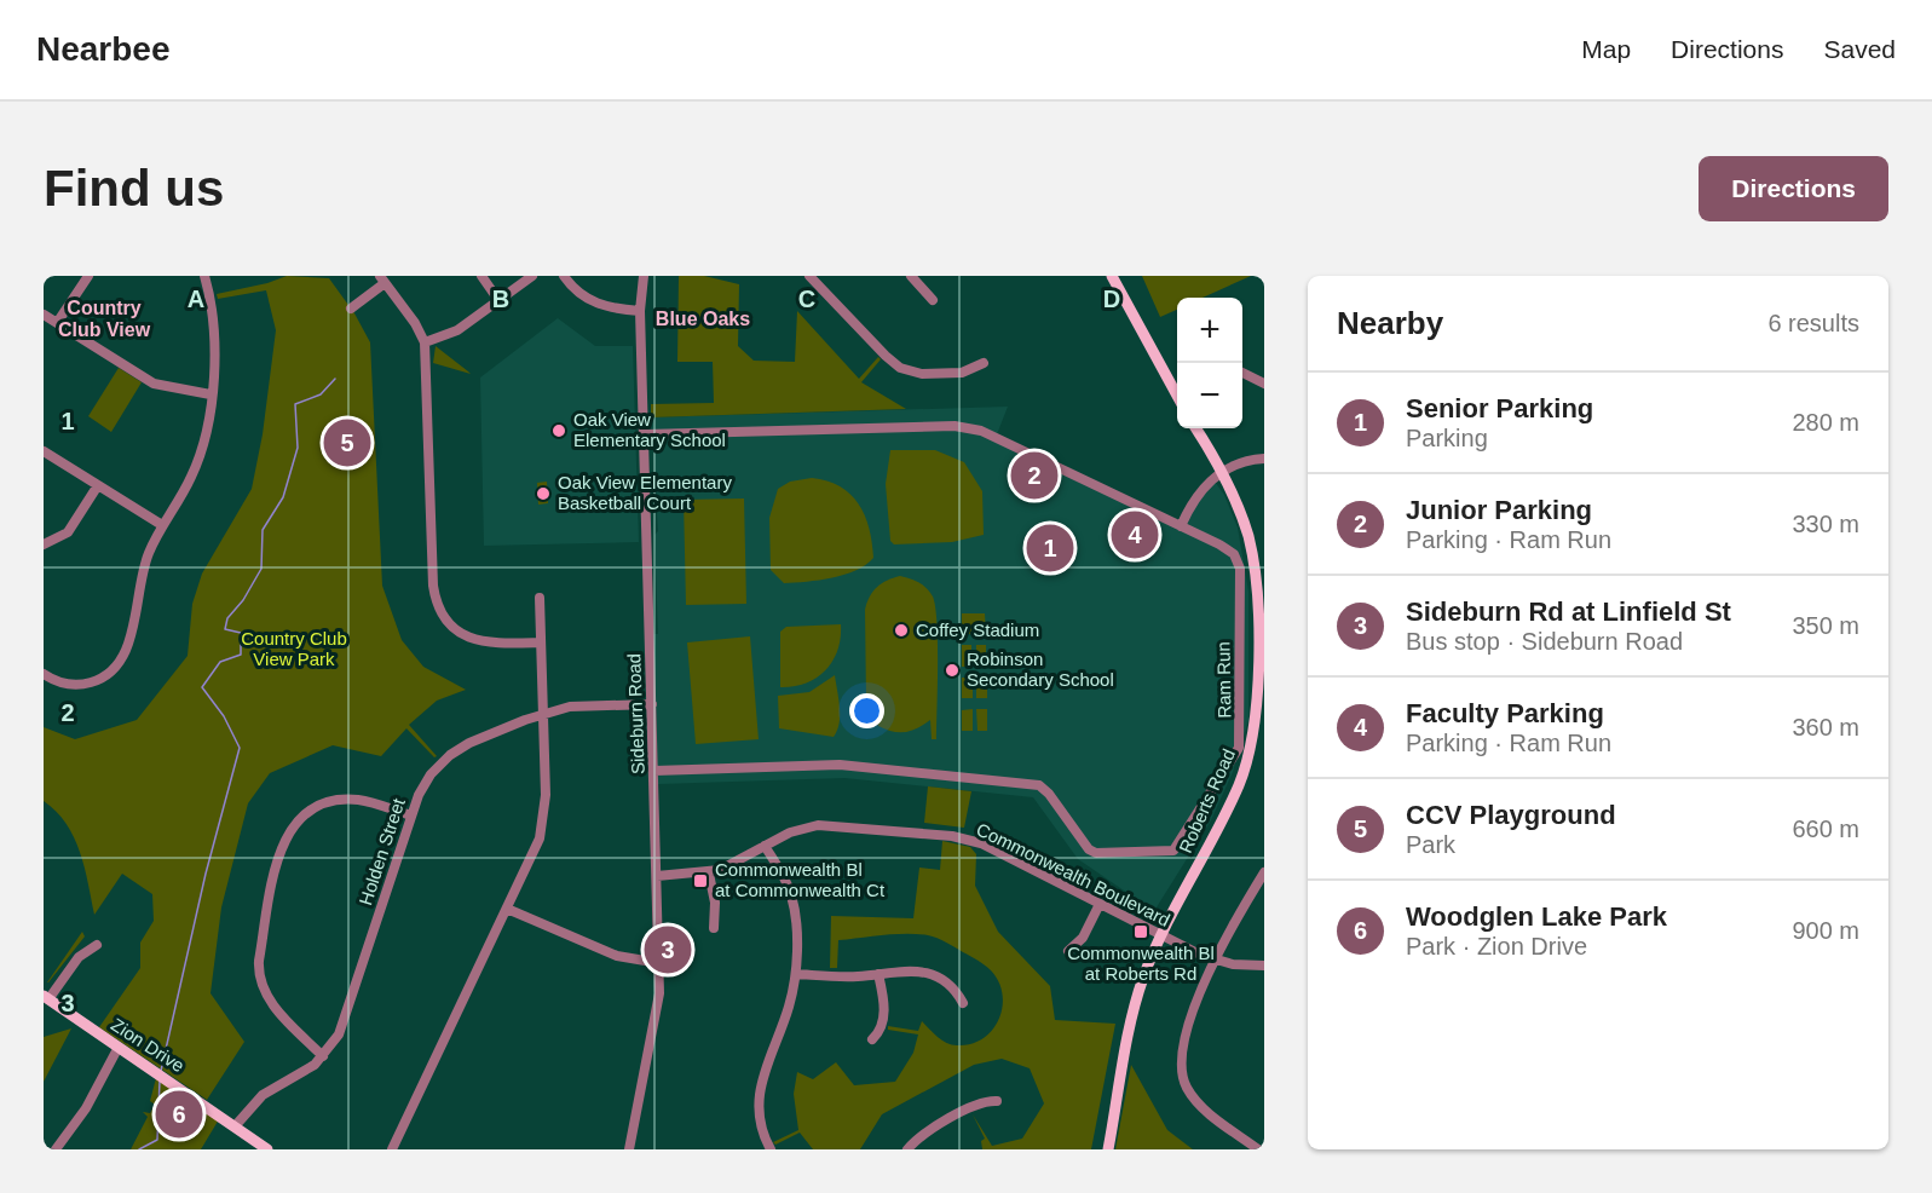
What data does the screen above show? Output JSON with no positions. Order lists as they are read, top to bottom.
{
  "streets": {
    "main road": ["Roberts Road", "Zion Drive"],
    "street": [
      "Ram Run",
      "Sideburn Road",
      "Holden Street",
      "Commonwealth Boulevard"
    ]
  },
  "crossings": [
    ["Ram Run", "Sideburn Road"],
    ["Sideburn Road", "Holden Street"],
    ["Sideburn Road", "Commonwealth Boulevard"],
    ["Roberts Road", "Commonwealth Boulevard"],
    ["Holden Street", "Zion Drive"]
  ],
  "districts": ["Country Club View", "Blue Oaks"],
  "parks": ["Country Club View Park"],
  "places": {
    "other": [
      "Oak View Elementary School",
      "Oak View Elementary Basketball Court",
      "Coffey Stadium",
      "Robinson Secondary School"
    ],
    "transit": ["Commonwealth Bl at Commonwealth Ct", "Commonwealth Bl at Roberts Rd"]
  },
  "page": {
    "header": "Nearbee",
    "nav": ["Map", "Directions", "Saved"],
    "buttons": "Directions",
    "title": "Find us",
    "heading": ["Nearby", "6 results"],
    "map_buttons": ["+", "−"],
    "list": [
      {
        "mark": "1",
        "name": "Senior Parking",
        "note": "Parking",
        "value": "280 m"
      },
      {
        "mark": "2",
        "name": "Junior Parking",
        "note": "Parking · Ram Run",
        "value": "330 m"
      },
      {
        "mark": "3",
        "name": "Sideburn Rd at Linfield St",
        "note": "Bus stop · Sideburn Road",
        "value": "350 m"
      },
      {
        "mark": "4",
        "name": "Faculty Parking",
        "note": "Parking · Ram Run",
        "value": "360 m"
      },
      {
        "mark": "5",
        "name": "CCV Playground",
        "note": "Park",
        "value": "660 m"
      },
      {
        "mark": "6",
        "name": "Woodglen Lake Park",
        "note": "Park · Zion Drive",
        "value": "900 m"
      }
    ],
    "pins": [
      "5",
      "2",
      "4",
      "1",
      "3",
      "6"
    ]
  },
  "grid": {
    "columns": [
      "A",
      "B",
      "C",
      "D"
    ],
    "rows": ["1", "2", "3"]
  }
}
